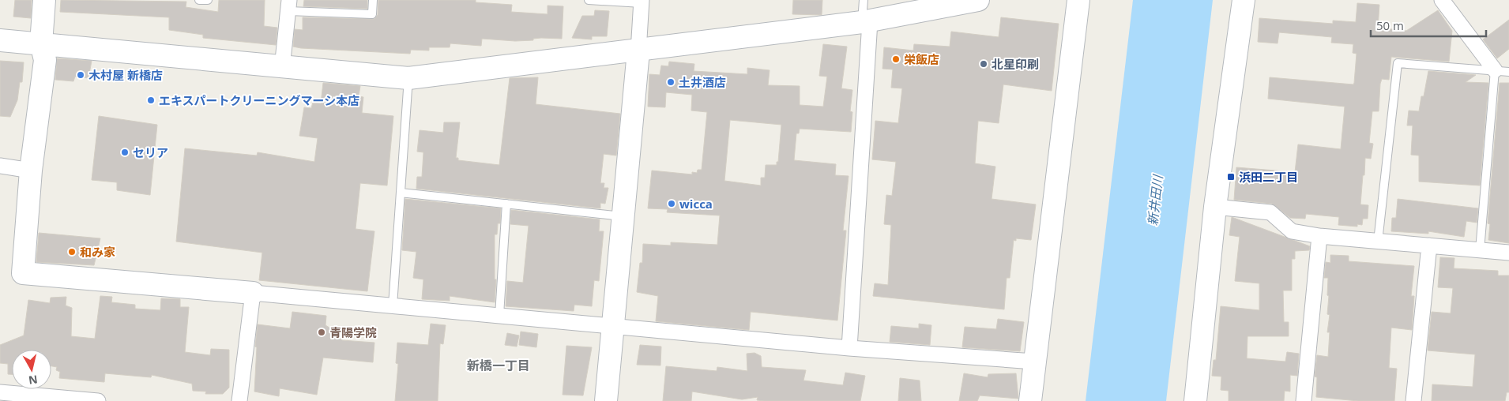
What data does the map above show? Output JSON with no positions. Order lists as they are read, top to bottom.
{
  "districts": ["新橋一丁目"],
  "water": ["新井田川"],
  "places": {
    "other": [
      "栄飯店",
      "北星印刷",
      "木村屋 新橋店",
      "土井酒店",
      "エキスパートクリーニングマーシ本店",
      "セリア",
      "wicca",
      "和み家",
      "青陽学院"
    ],
    "transit": ["浜田二丁目"]
  },
  "scale_bar": "50 m",
  "north": "bottom"
}
